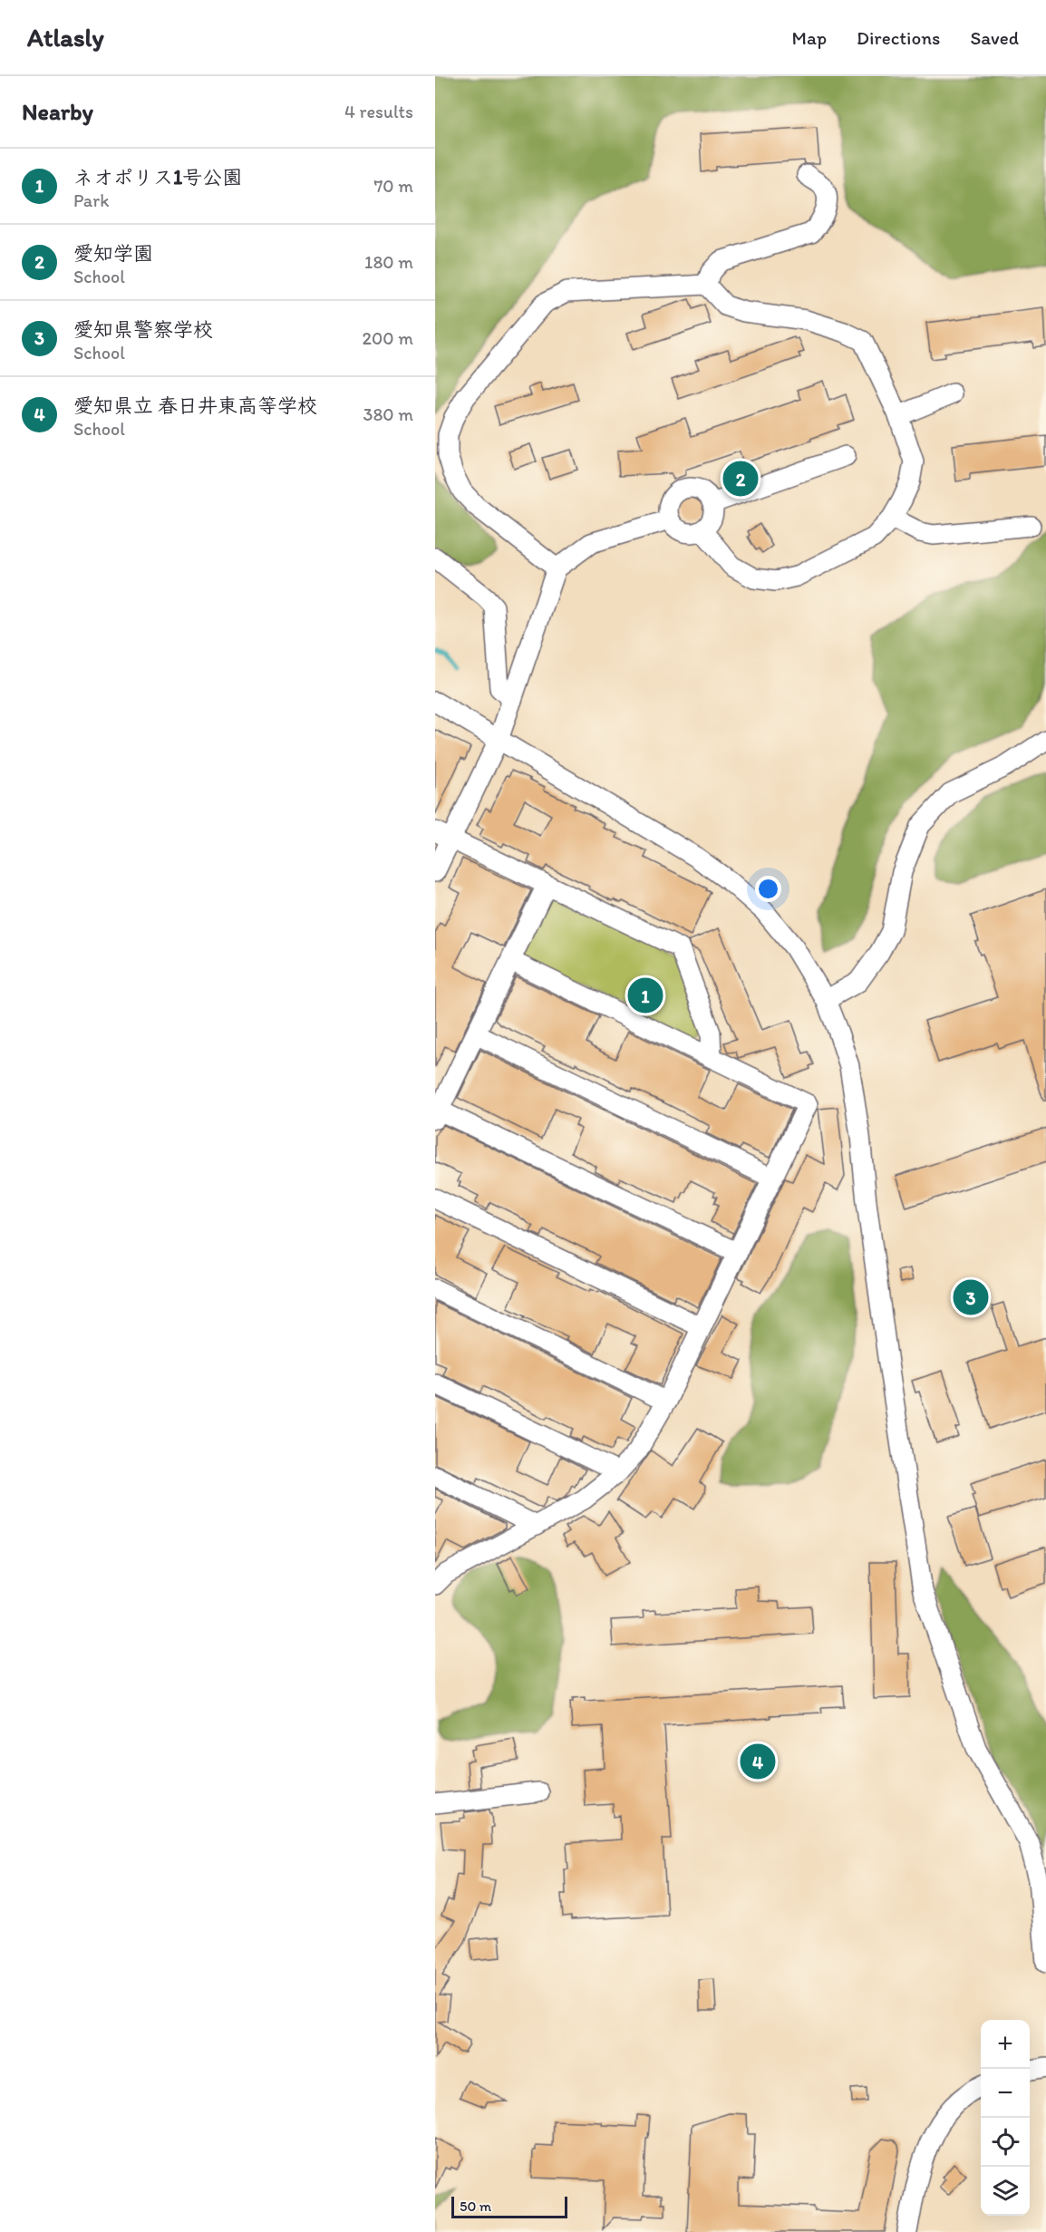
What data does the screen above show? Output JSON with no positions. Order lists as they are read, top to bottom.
{
  "scale_bar": "50 m",
  "page": {
    "header": "Atlasly",
    "nav": ["Map", "Directions", "Saved"],
    "heading": ["Nearby", "4 results"],
    "list": [
      {
        "mark": "1",
        "name": "ネオポリス1号公園",
        "note": "Park",
        "value": "70 m"
      },
      {
        "mark": "2",
        "name": "愛知学園",
        "note": "School",
        "value": "180 m"
      },
      {
        "mark": "3",
        "name": "愛知県警察学校",
        "note": "School",
        "value": "200 m"
      },
      {
        "mark": "4",
        "name": "愛知県立 春日井東高等学校",
        "note": "School",
        "value": "380 m"
      }
    ],
    "pins": [
      "2",
      "1",
      "3",
      "4"
    ],
    "map_buttons": ["+", "−"],
    "scale": "50 m"
  }
}
